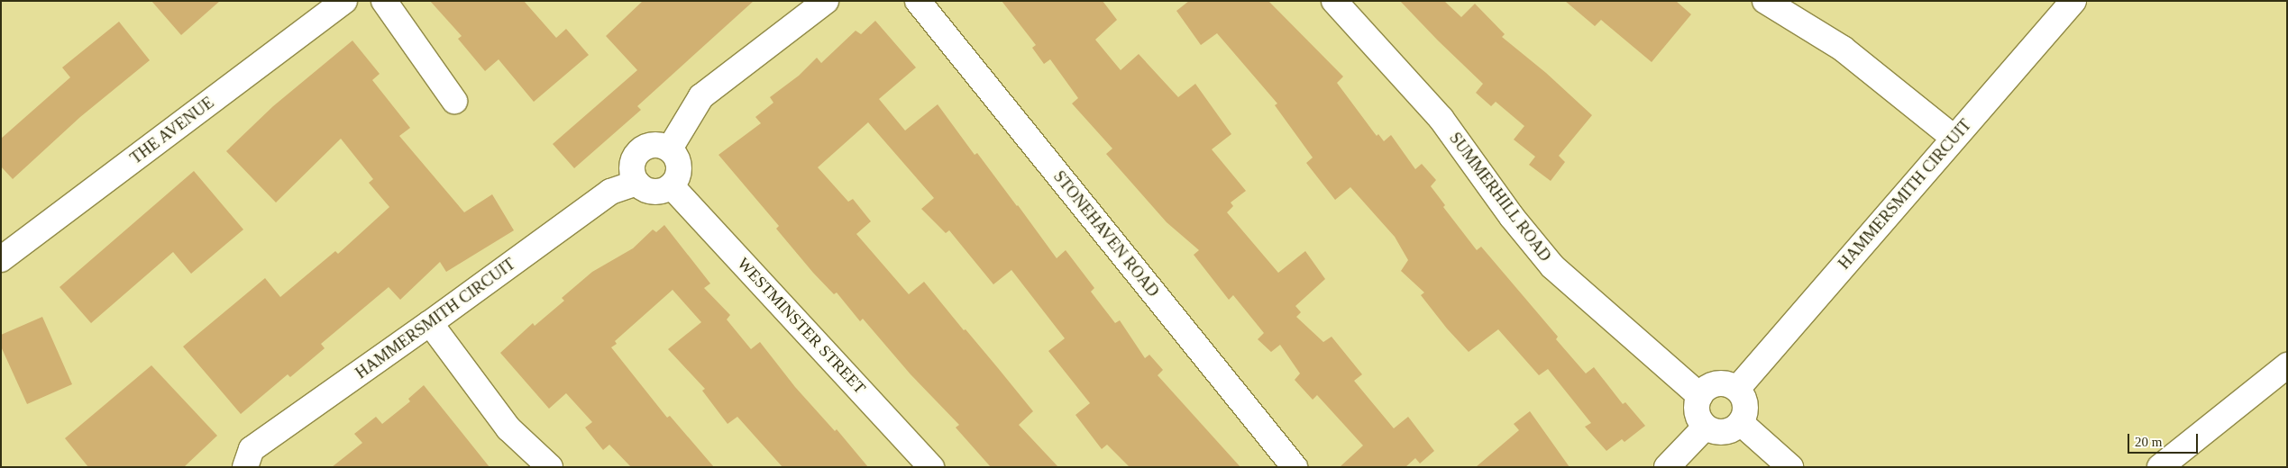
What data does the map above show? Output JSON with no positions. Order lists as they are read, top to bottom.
{
  "streets": {
    "street": [
      "THE AVENUE",
      "HAMMERSMITH CIRCUIT",
      "SUMMERHILL ROAD",
      "STONEHAVEN ROAD",
      "WESTMINSTER STREET"
    ]
  },
  "crossings": [
    ["HAMMERSMITH CIRCUIT", "SUMMERHILL ROAD"],
    ["HAMMERSMITH CIRCUIT", "WESTMINSTER STREET"]
  ],
  "scale_bar": "20 m"
}
